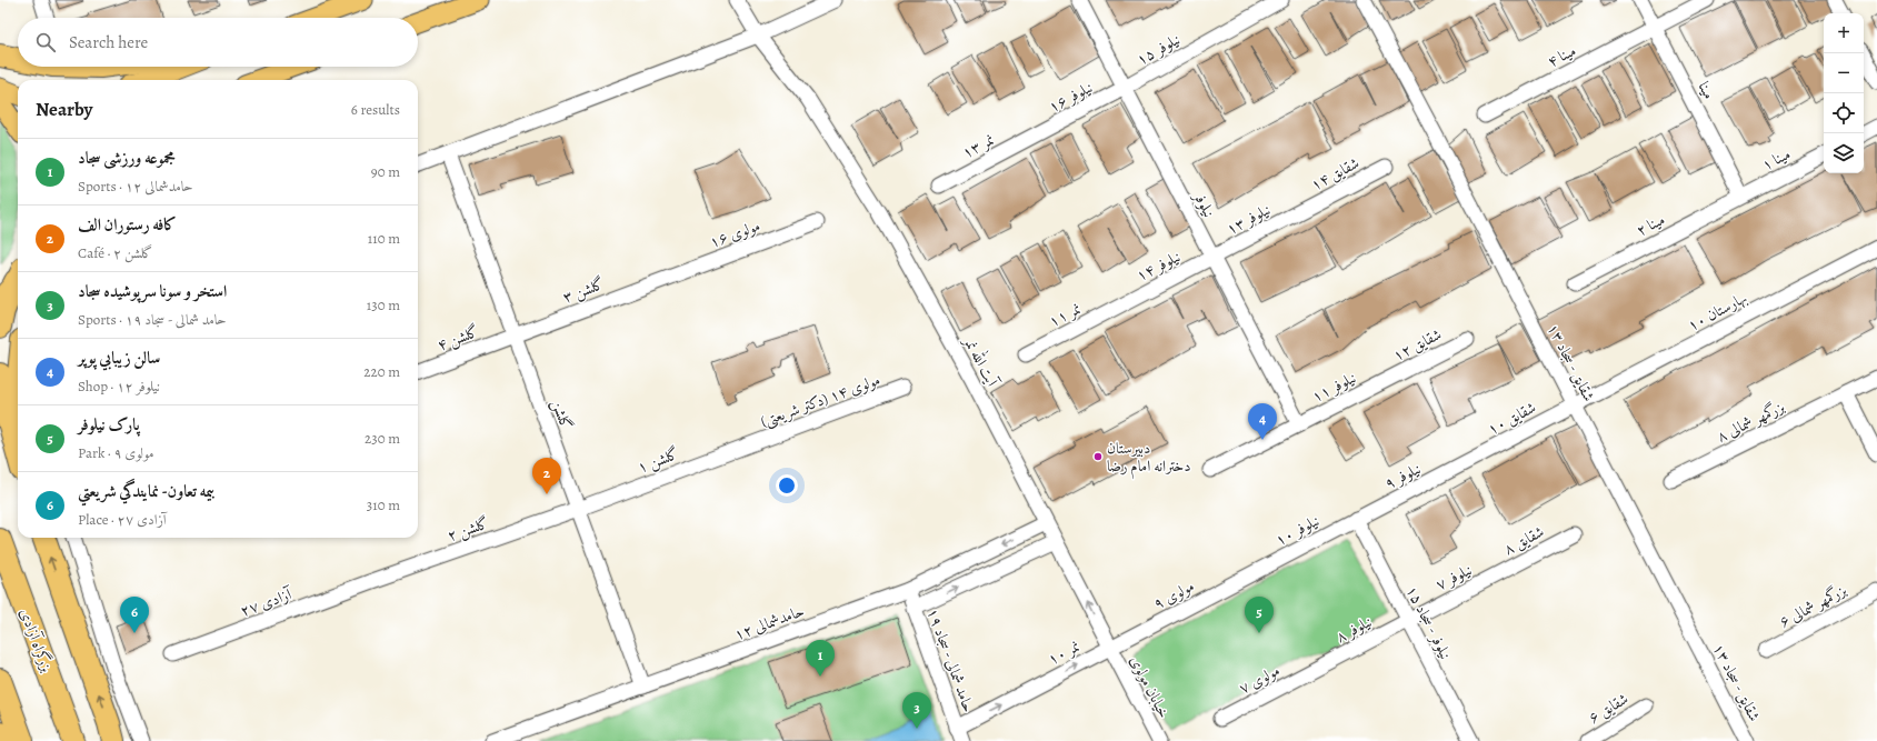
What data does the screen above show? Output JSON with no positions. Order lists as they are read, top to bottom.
{
  "streets": {
    "highway": ["بزرگراه آزادی"],
    "street": [
      "نیلوفر ۱۵",
      "مینا ۴",
      "مینا",
      "نیلوفر ۱۶",
      "نمر ۱۳",
      "مینا ۱",
      "شقایق ۱۴",
      "نیلوفر",
      "نیلوفر ۱۳",
      "مینا ۲",
      "مولوی ۱۶",
      "نیلوفر ۱۴",
      "گلشن ۳",
      "بهارستان ۱۰",
      "نمر ۱۱",
      "گلشن ۴",
      "شقایق ۱۲",
      "آیت الله نمر",
      "شقایق - سجاد ۱۳",
      "نیلوفر ۱۱",
      "مولوی ۱۴ (دکتر شریعتی)",
      "گلشن",
      "شقایق ۱۰",
      "بزرگمهر شمالی ۸",
      "گلشن ۱",
      "نیلوفر ۹",
      "گلشن ۲",
      "نیلوفر ۱۰",
      "شقایق ۸",
      "نیلوفر ۷",
      "مولوی ۹",
      "۲۷ آزادی",
      "بزرگمهر شمالی ۶",
      "حامدشمالی ۱۲",
      "نیلوفر - سجاد ۱۵",
      "نیلوفر ۸",
      "نمر ۱۰",
      "حامد شمالی - سجاد ۱۹",
      "مولوی ۷",
      "خیابان مولوی",
      "شقایق ۶"
    ]
  },
  "crossings": [
    ["نیلوفر ۱۵", "نیلوفر ۱۶"],
    ["نیلوفر ۱۵", "نیلوفر"],
    ["مینا ۴", "مینا"],
    ["مینا", "مینا ۱"],
    ["مینا", "مینا ۲"],
    ["نیلوفر ۱۶", "نمر ۱۳"],
    ["نیلوفر ۱۶", "نیلوفر"],
    ["مینا ۱", "مینا ۲"],
    ["شقایق ۱۴", "نیلوفر ۱۳"],
    ["نیلوفر", "نیلوفر ۱۳"],
    ["نیلوفر", "نیلوفر ۱۴"],
    ["نیلوفر", "نیلوفر ۱۱"],
    ["نیلوفر ۱۳", "نیلوفر ۱۴"],
    ["مولوی ۱۶", "گلشن ۳"],
    ["نیلوفر ۱۴", "نمر ۱۱"],
    ["گلشن ۳", "گلشن ۴"],
    ["گلشن ۳", "گلشن"],
    ["بهارستان ۱۰", "شقایق - سجاد ۱۳"],
    ["بهارستان ۱۰", "شقایق ۱۰"],
    ["گلشن ۴", "گلشن"],
    ["شقایق ۱۲", "نیلوفر ۱۱"],
    ["آیت الله نمر", "مولوی ۹"],
    ["آیت الله نمر", "حامدشمالی ۱۲"],
    ["آیت الله نمر", "نمر ۱۰"],
    ["آیت الله نمر", "خیابان مولوی"],
    ["شقایق - سجاد ۱۳", "شقایق ۱۰"],
    ["مولوی ۱۴ (دکتر شریعتی)", "گلشن ۱"],
    ["گلشن", "گلشن ۱"],
    ["گلشن", "گلشن ۲"],
    ["گلشن", "حامدشمالی ۱۲"],
    ["شقایق ۱۰", "نیلوفر ۹"],
    ["گلشن ۱", "گلشن ۲"],
    ["نیلوفر ۹", "نیلوفر ۱۰"],
    ["نیلوفر ۹", "نیلوفر - سجاد ۱۵"],
    ["گلشن ۲", "۲۷ آزادی"],
    ["نیلوفر ۱۰", "مولوی ۹"],
    ["نیلوفر ۱۰", "نیلوفر - سجاد ۱۵"],
    ["شقایق ۸", "نیلوفر ۷"],
    ["نیلوفر ۷", "نیلوفر - سجاد ۱۵"],
    ["نیلوفر ۷", "نیلوفر ۸"],
    ["مولوی ۹", "نمر ۱۰"],
    ["مولوی ۹", "خیابان مولوی"],
    ["حامدشمالی ۱۲", "حامد شمالی - سجاد ۱۹"],
    ["نیلوفر - سجاد ۱۵", "نیلوفر ۸"],
    ["نیلوفر ۸", "مولوی ۷"],
    ["نمر ۱۰", "حامد شمالی - سجاد ۱۹"],
    ["نمر ۱۰", "خیابان مولوی"]
  ],
  "places": ["دبیرستان دخترانه امام رضا"],
  "page": {
    "map_buttons": ["+", "−"],
    "search": "Search here",
    "heading": ["Nearby", "6 results"],
    "list": [
      {
        "mark": "1",
        "name": "مجموعه ورزشی سجاد",
        "note": "Sports · حامدشمالی ۱۲",
        "value": "90 m"
      },
      {
        "mark": "2",
        "name": "کافه رستوران الف",
        "note": "Café · گلشن ۲",
        "value": "110 m"
      },
      {
        "mark": "3",
        "name": "استخر و سونا سرپوشیده سجاد",
        "note": "Sports · حامد شمالی - سجاد ۱۹",
        "value": "130 m"
      },
      {
        "mark": "4",
        "name": "سالن زيبابي پوپر",
        "note": "Shop · نیلوفر ۱۲",
        "value": "220 m"
      },
      {
        "mark": "5",
        "name": "پارک نیلوفر",
        "note": "Park · مولوی ۹",
        "value": "230 m"
      },
      {
        "mark": "6",
        "name": "بيمه تعاون- نمايندگي شريعتي",
        "note": "Place · ۲۷ آزادی",
        "value": "310 m"
      }
    ],
    "pins": [
      "4",
      "2",
      "5",
      "6",
      "1",
      "3"
    ]
  }
}
